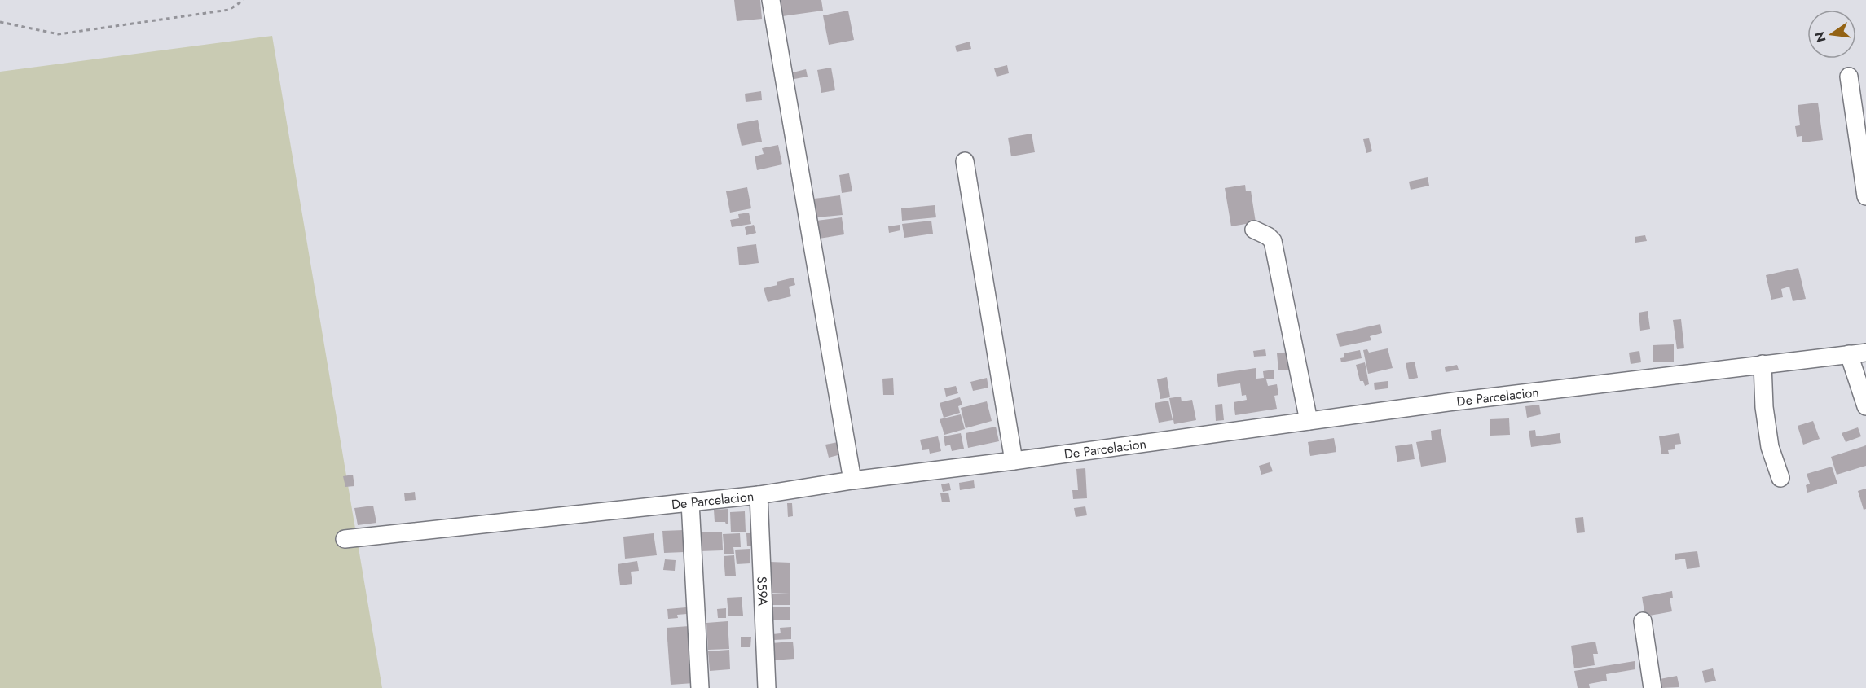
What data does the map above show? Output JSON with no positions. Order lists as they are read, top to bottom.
{
  "streets": {
    "street": ["De Parcelacion", "S59A"]
  },
  "crossings": [
    ["De Parcelacion", "S59A"]
  ],
  "north": "left"
}
